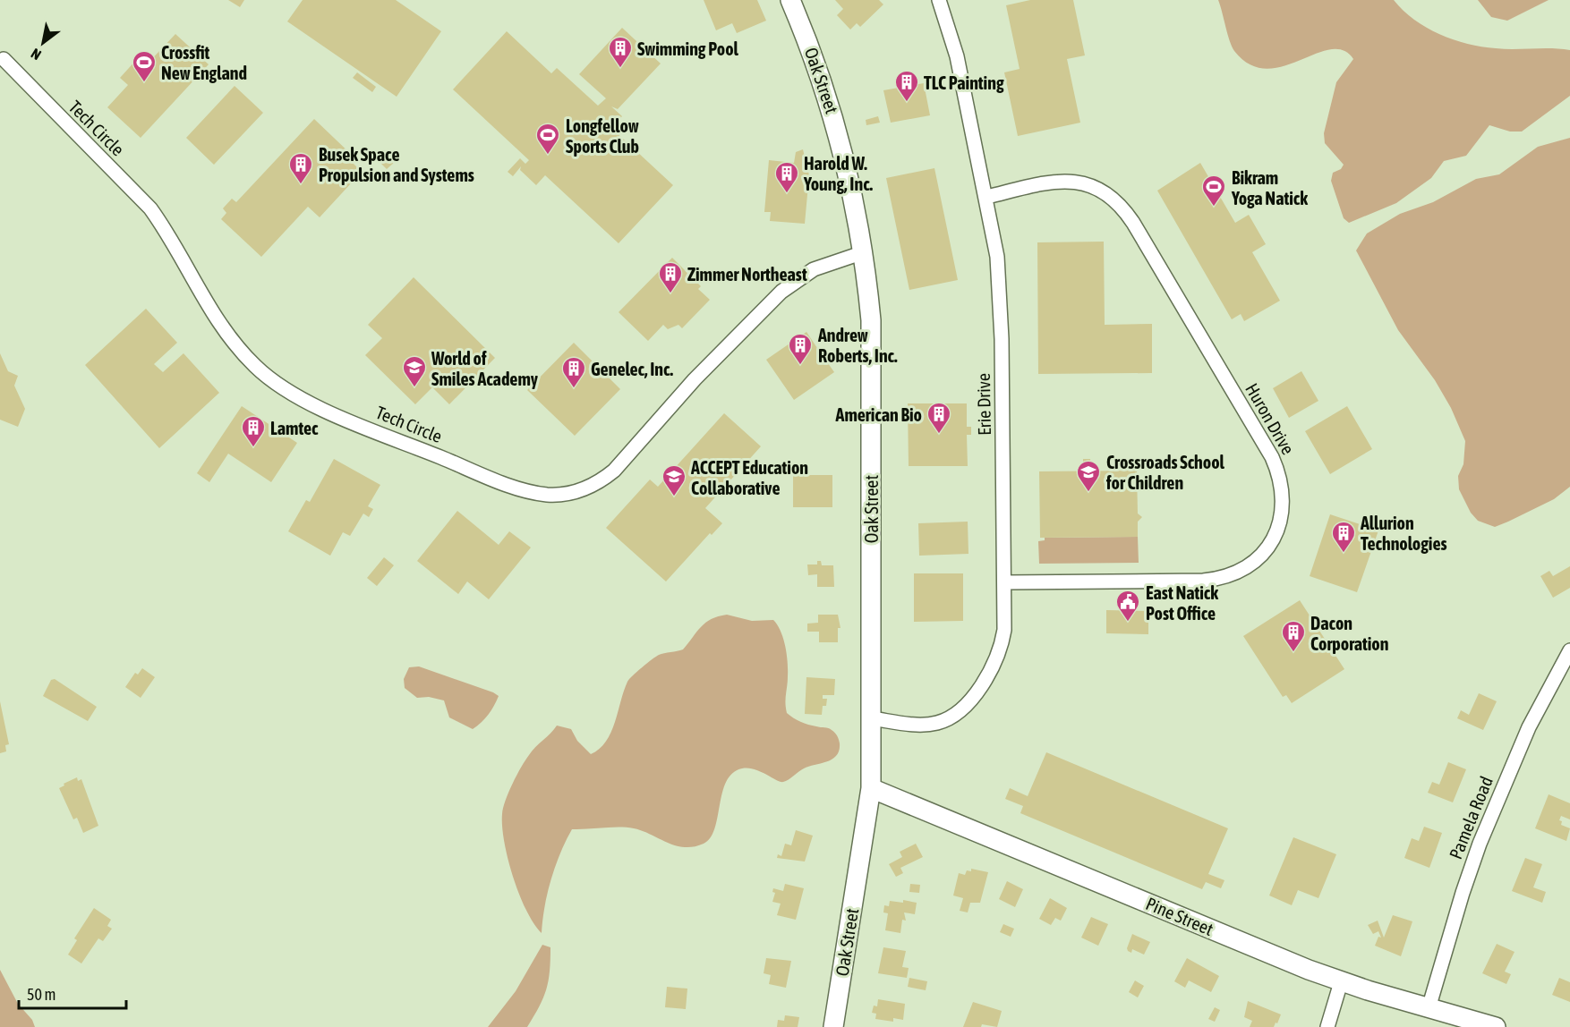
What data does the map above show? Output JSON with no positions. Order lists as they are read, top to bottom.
{
  "streets": {
    "main road": ["Oak Street", "Pine Street"],
    "street": [
      "Tech Circle",
      "Erie Drive",
      "Huron Drive",
      "Pamela Road"
    ]
  },
  "crossings": [
    ["Oak Street", "Tech Circle"],
    ["Oak Street", "Erie Drive"],
    ["Oak Street", "Pine Street"],
    ["Erie Drive", "Huron Drive"],
    ["Pamela Road", "Pine Street"]
  ],
  "places": {
    "building": [
      "Swimming Pool",
      "TLC Painting",
      "Busek Space Propulsion and Systems",
      "Harold W. Young, Inc.",
      "Zimmer Northeast",
      "Andrew Roberts, Inc.",
      "Genelec, Inc.",
      "American Bio",
      "Lamtec",
      "Allurion Technologies",
      "Dacon Corporation"
    ],
    "sports": ["Crossfit New England", "Longfellow Sports Club", "Bikram Yoga Natick"],
    "school or university": ["World of Smiles Academy", "Crossroads School for Children", "ACCEPT Education Collaborative"],
    "public building": ["East Natick Post Office"]
  },
  "scale_bar": "50 m",
  "north": "bottom left"
}
